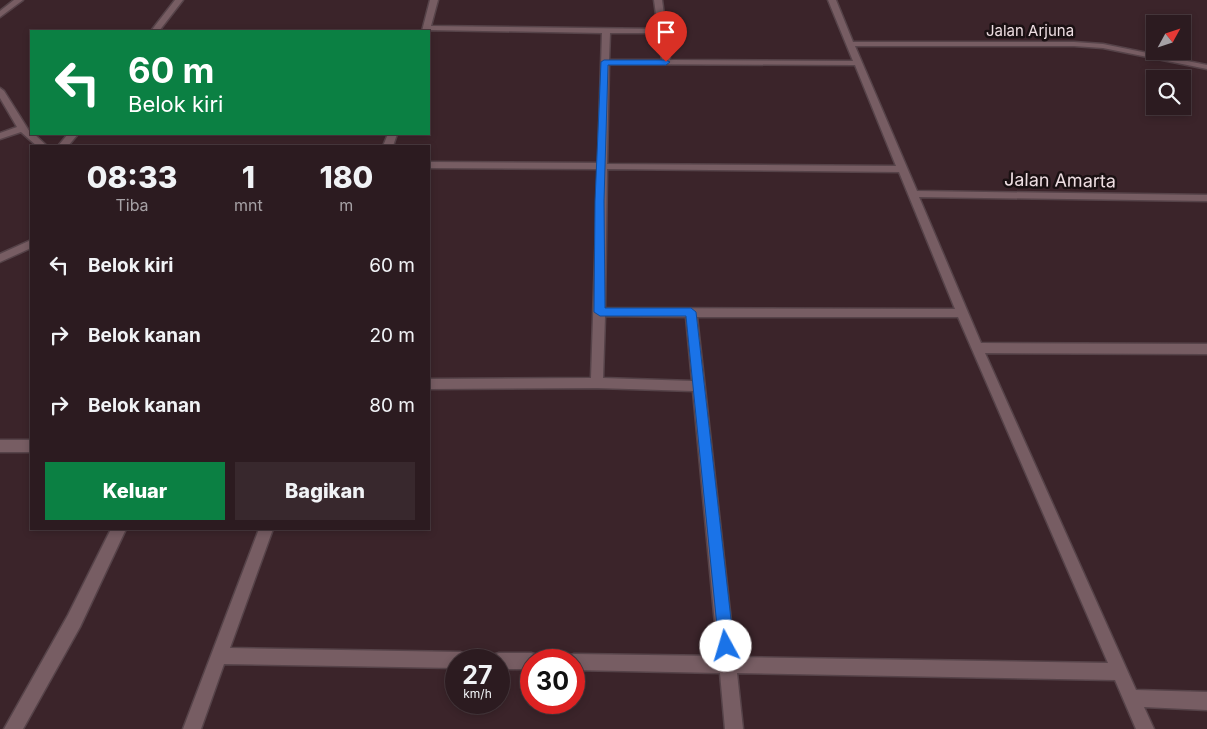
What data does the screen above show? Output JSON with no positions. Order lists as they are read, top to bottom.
{
  "streets": {
    "street": ["Jalan Arjuna", "Jalan Amarta"]
  },
  "north": "top right",
  "page": {
    "turn": ["60 m", "Belok kiri"],
    "eta": [
      "08:33",
      "Tiba",
      "1",
      "mnt",
      "180",
      "m"
    ],
    "list": [
      {
        "name": "Belok kiri",
        "value": "60 m"
      },
      {
        "name": "Belok kanan",
        "value": "20 m"
      },
      {
        "name": "Belok kanan",
        "value": "80 m"
      }
    ],
    "buttons": ["Keluar", "Bagikan"],
    "speed": "27 km/h",
    "limit": "30"
  }
}
